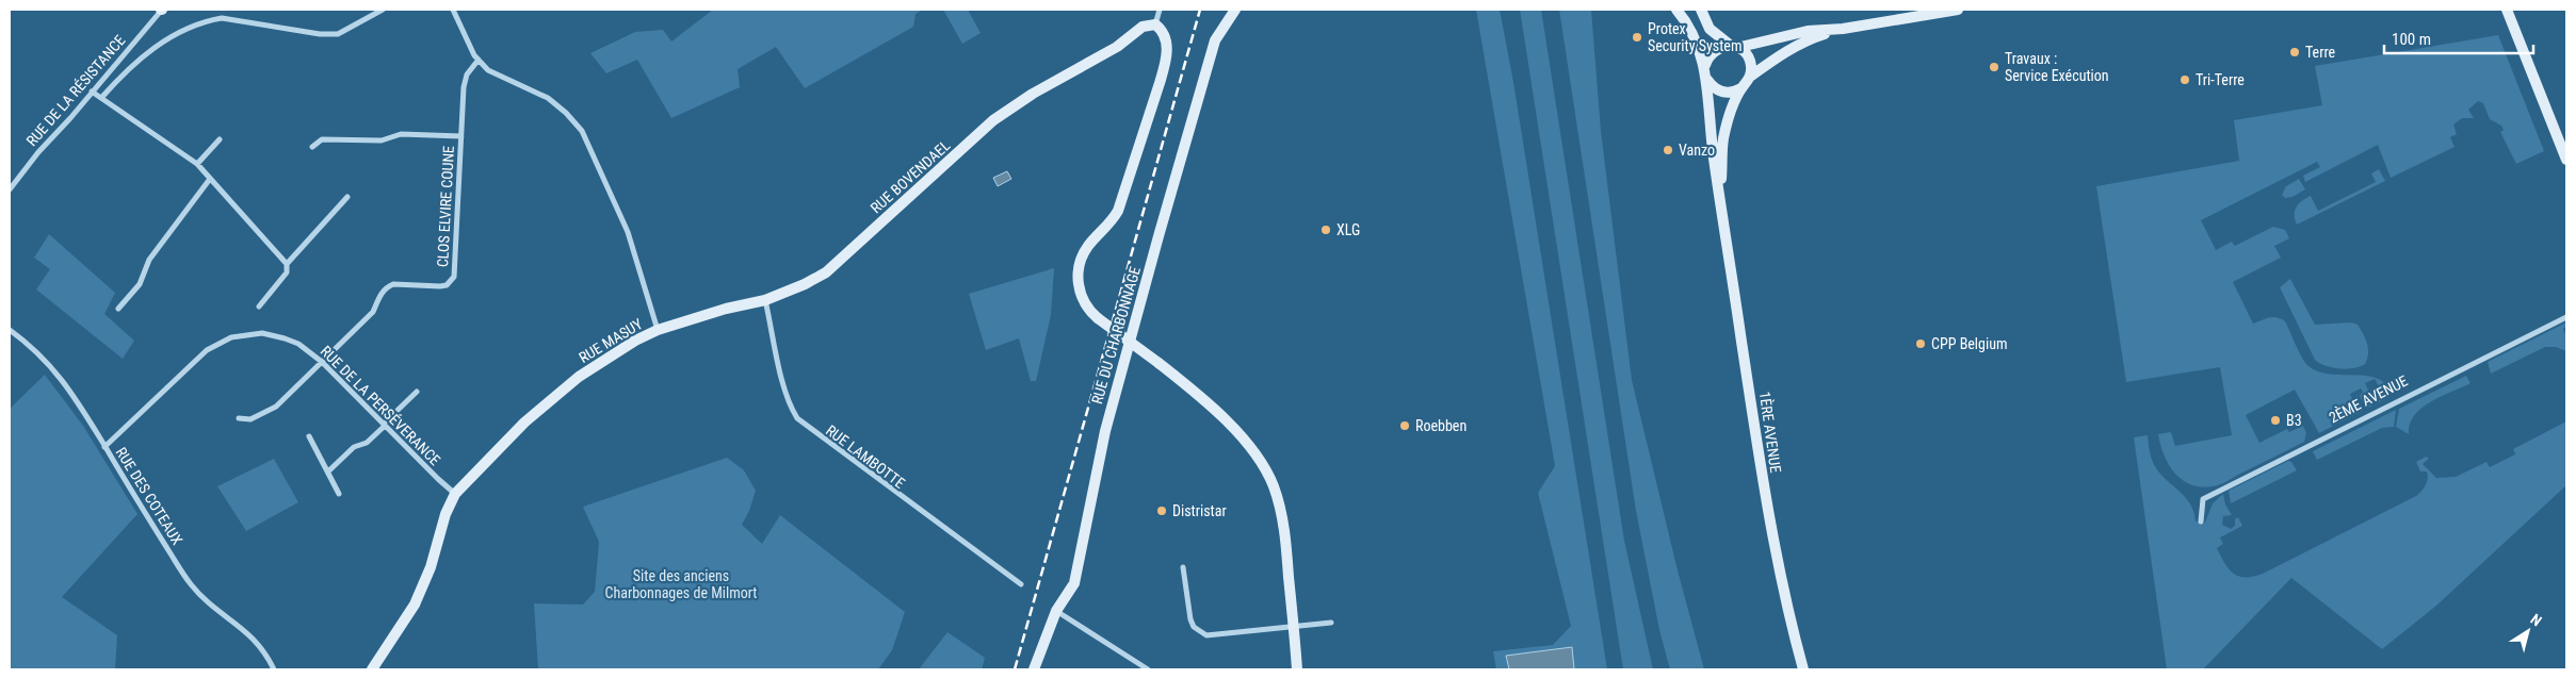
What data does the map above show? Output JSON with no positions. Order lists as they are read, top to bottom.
{
  "streets": {
    "street": [
      "RUE DE LA RÉSISTANCE",
      "RUE BOVENDAEL",
      "CLOS ELVIRE COUNE",
      "RUE DU CHARBONNAGE",
      "RUE MASUY",
      "2ÈME AVENUE",
      "RUE DE LA PERSÉVERANCE",
      "1ÈRE AVENUE",
      "RUE LAMBOTTE",
      "RUE DES COTEAUX"
    ]
  },
  "crossings": [
    ["RUE BOVENDAEL", "RUE MASUY"],
    ["RUE BOVENDAEL", "RUE LAMBOTTE"],
    ["CLOS ELVIRE COUNE", "RUE MASUY"],
    ["CLOS ELVIRE COUNE", "RUE DE LA PERSÉVERANCE"],
    ["RUE MASUY", "RUE DE LA PERSÉVERANCE"],
    ["RUE DE LA PERSÉVERANCE", "RUE DES COTEAUX"]
  ],
  "parks": ["Site des anciens Charbonnages de Milmort"],
  "places": [
    "Protex Security System",
    "Terre",
    "Travaux : Service Exécution",
    "Tri-Terre",
    "Vanzo",
    "XLG",
    "CPP Belgium",
    "B3",
    "Roebben",
    "Distristar"
  ],
  "scale_bar": "100 m",
  "north": "top right"
}
